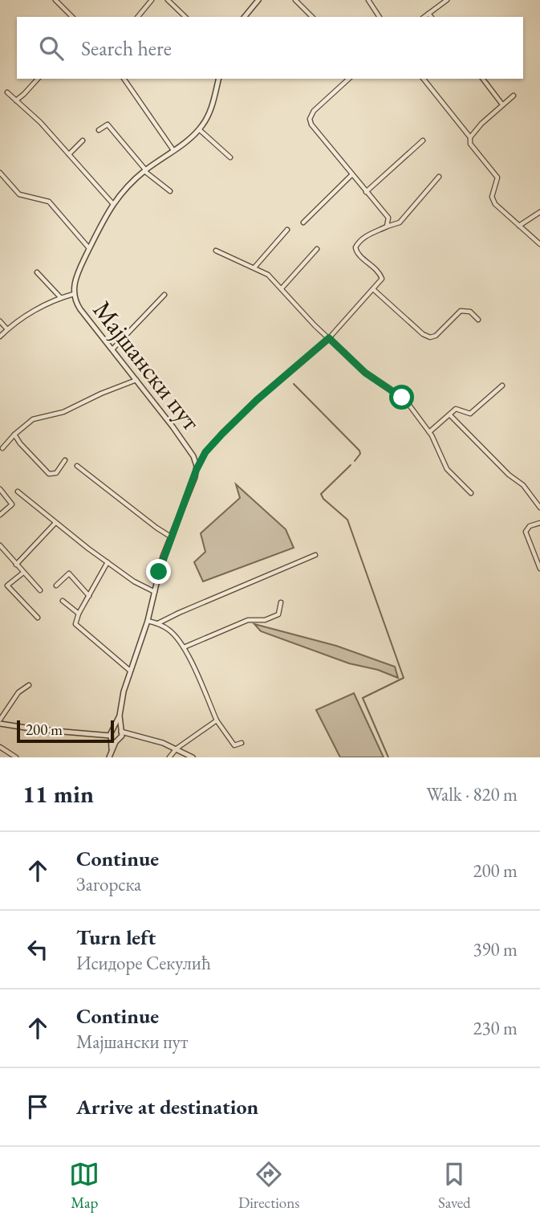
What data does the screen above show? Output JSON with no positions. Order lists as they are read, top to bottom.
{
  "streets": {
    "street": ["Мајшански пут"]
  },
  "scale_bar": "200 m",
  "page": {
    "search": "Search here",
    "scale": "200 m",
    "heading": ["11 min", "Walk · 820 m"],
    "list": [
      ["Continue", "Загорска", "200 m"],
      ["Turn left", "Исидоре Секулић", "390 m"],
      ["Continue", "Мајшански пут", "230 m"],
      "Arrive at destination"
    ],
    "nav": ["Map", "Directions", "Saved"]
  }
}
